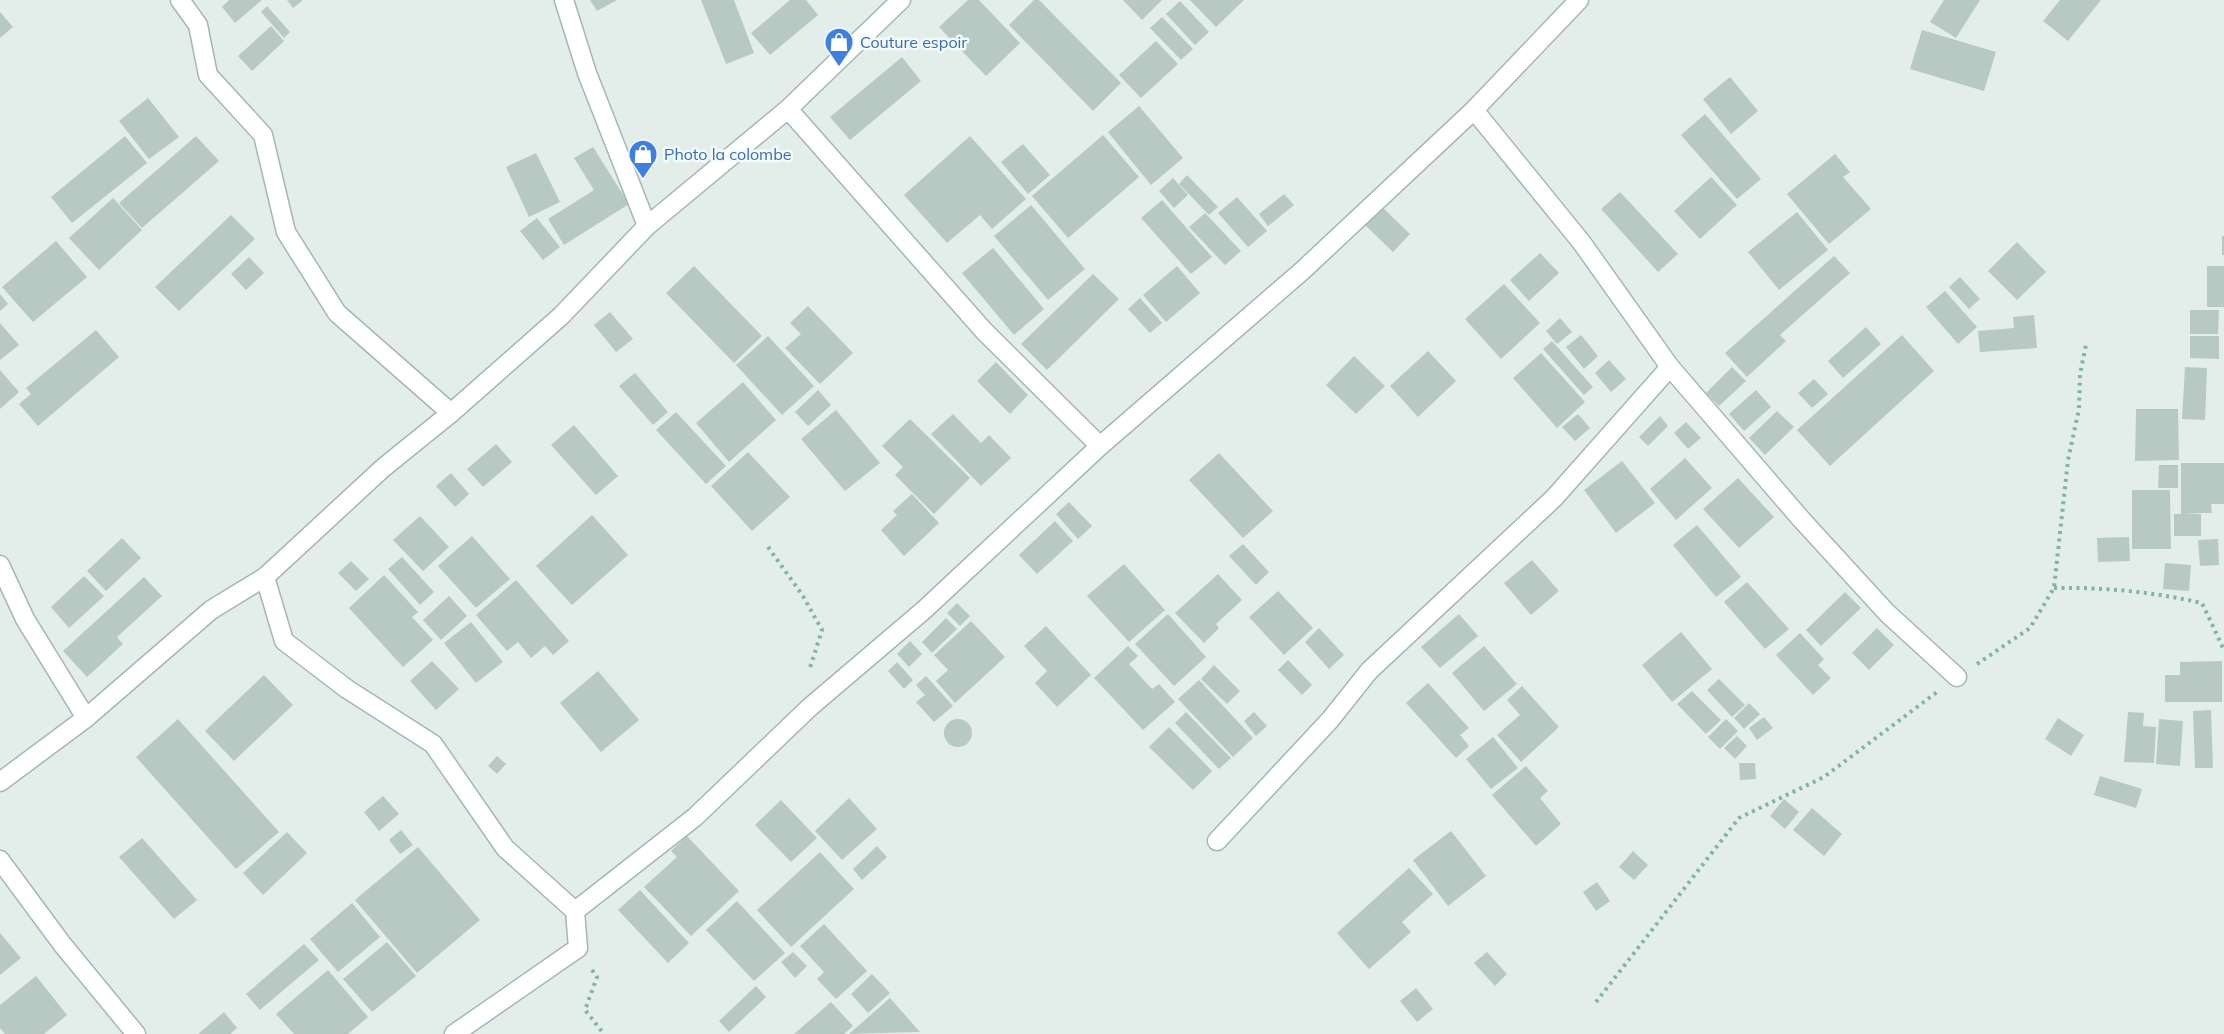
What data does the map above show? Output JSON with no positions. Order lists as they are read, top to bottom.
{
  "places": {
    "shop": ["Couture espoir", "Photo la colombe"]
  }
}
